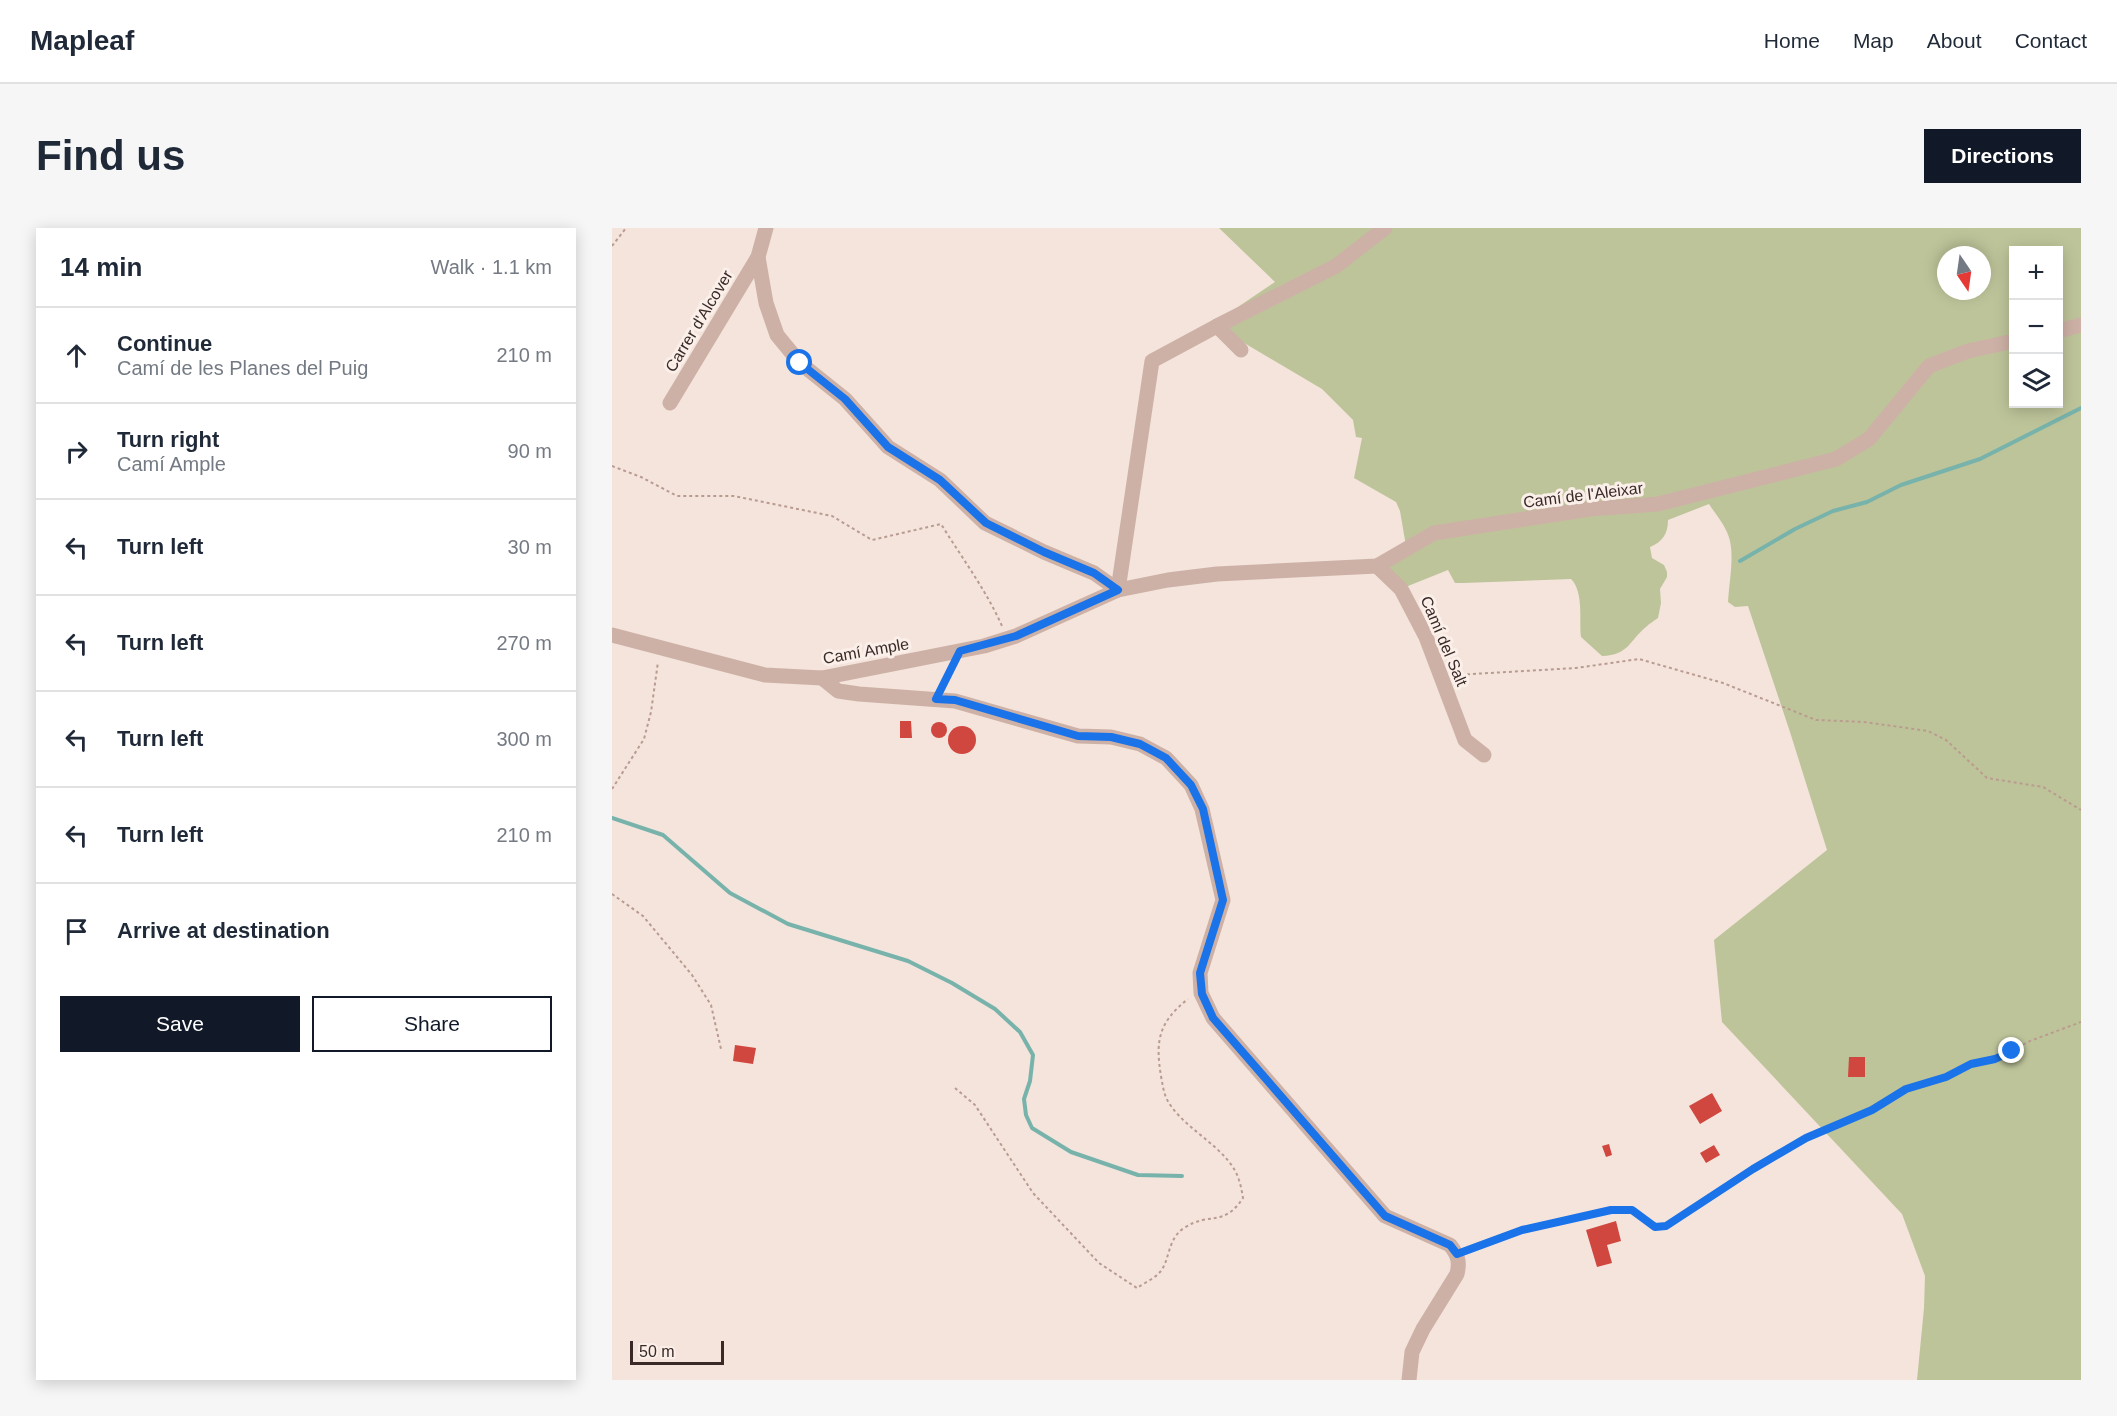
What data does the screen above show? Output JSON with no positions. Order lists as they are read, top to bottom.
{
  "streets": {
    "street": [
      "Carrer d'Alcover",
      "Camí de l'Aleixar",
      "Camí del Salt",
      "Camí Ample"
    ]
  },
  "crossings": [
    ["Camí de l'Aleixar", "Camí del Salt"],
    ["Camí de l'Aleixar", "Camí Ample"]
  ],
  "scale_bar": "50 m",
  "north": "bottom",
  "page": {
    "header": "Mapleaf",
    "nav": [
      "Home",
      "Map",
      "About",
      "Contact"
    ],
    "buttons": [
      "Directions",
      ["Save", "Share"]
    ],
    "title": "Find us",
    "heading": ["14 min", "Walk · 1.1 km"],
    "map_buttons": ["+", "−"],
    "list": [
      ["Continue", "Camí de les Planes del Puig", "210 m"],
      ["Turn right", "Camí Ample", "90 m"],
      ["Turn left", "30 m"],
      ["Turn left", "270 m"],
      ["Turn left", "300 m"],
      ["Turn left", "210 m"],
      "Arrive at destination"
    ],
    "scale": "50 m"
  }
}
